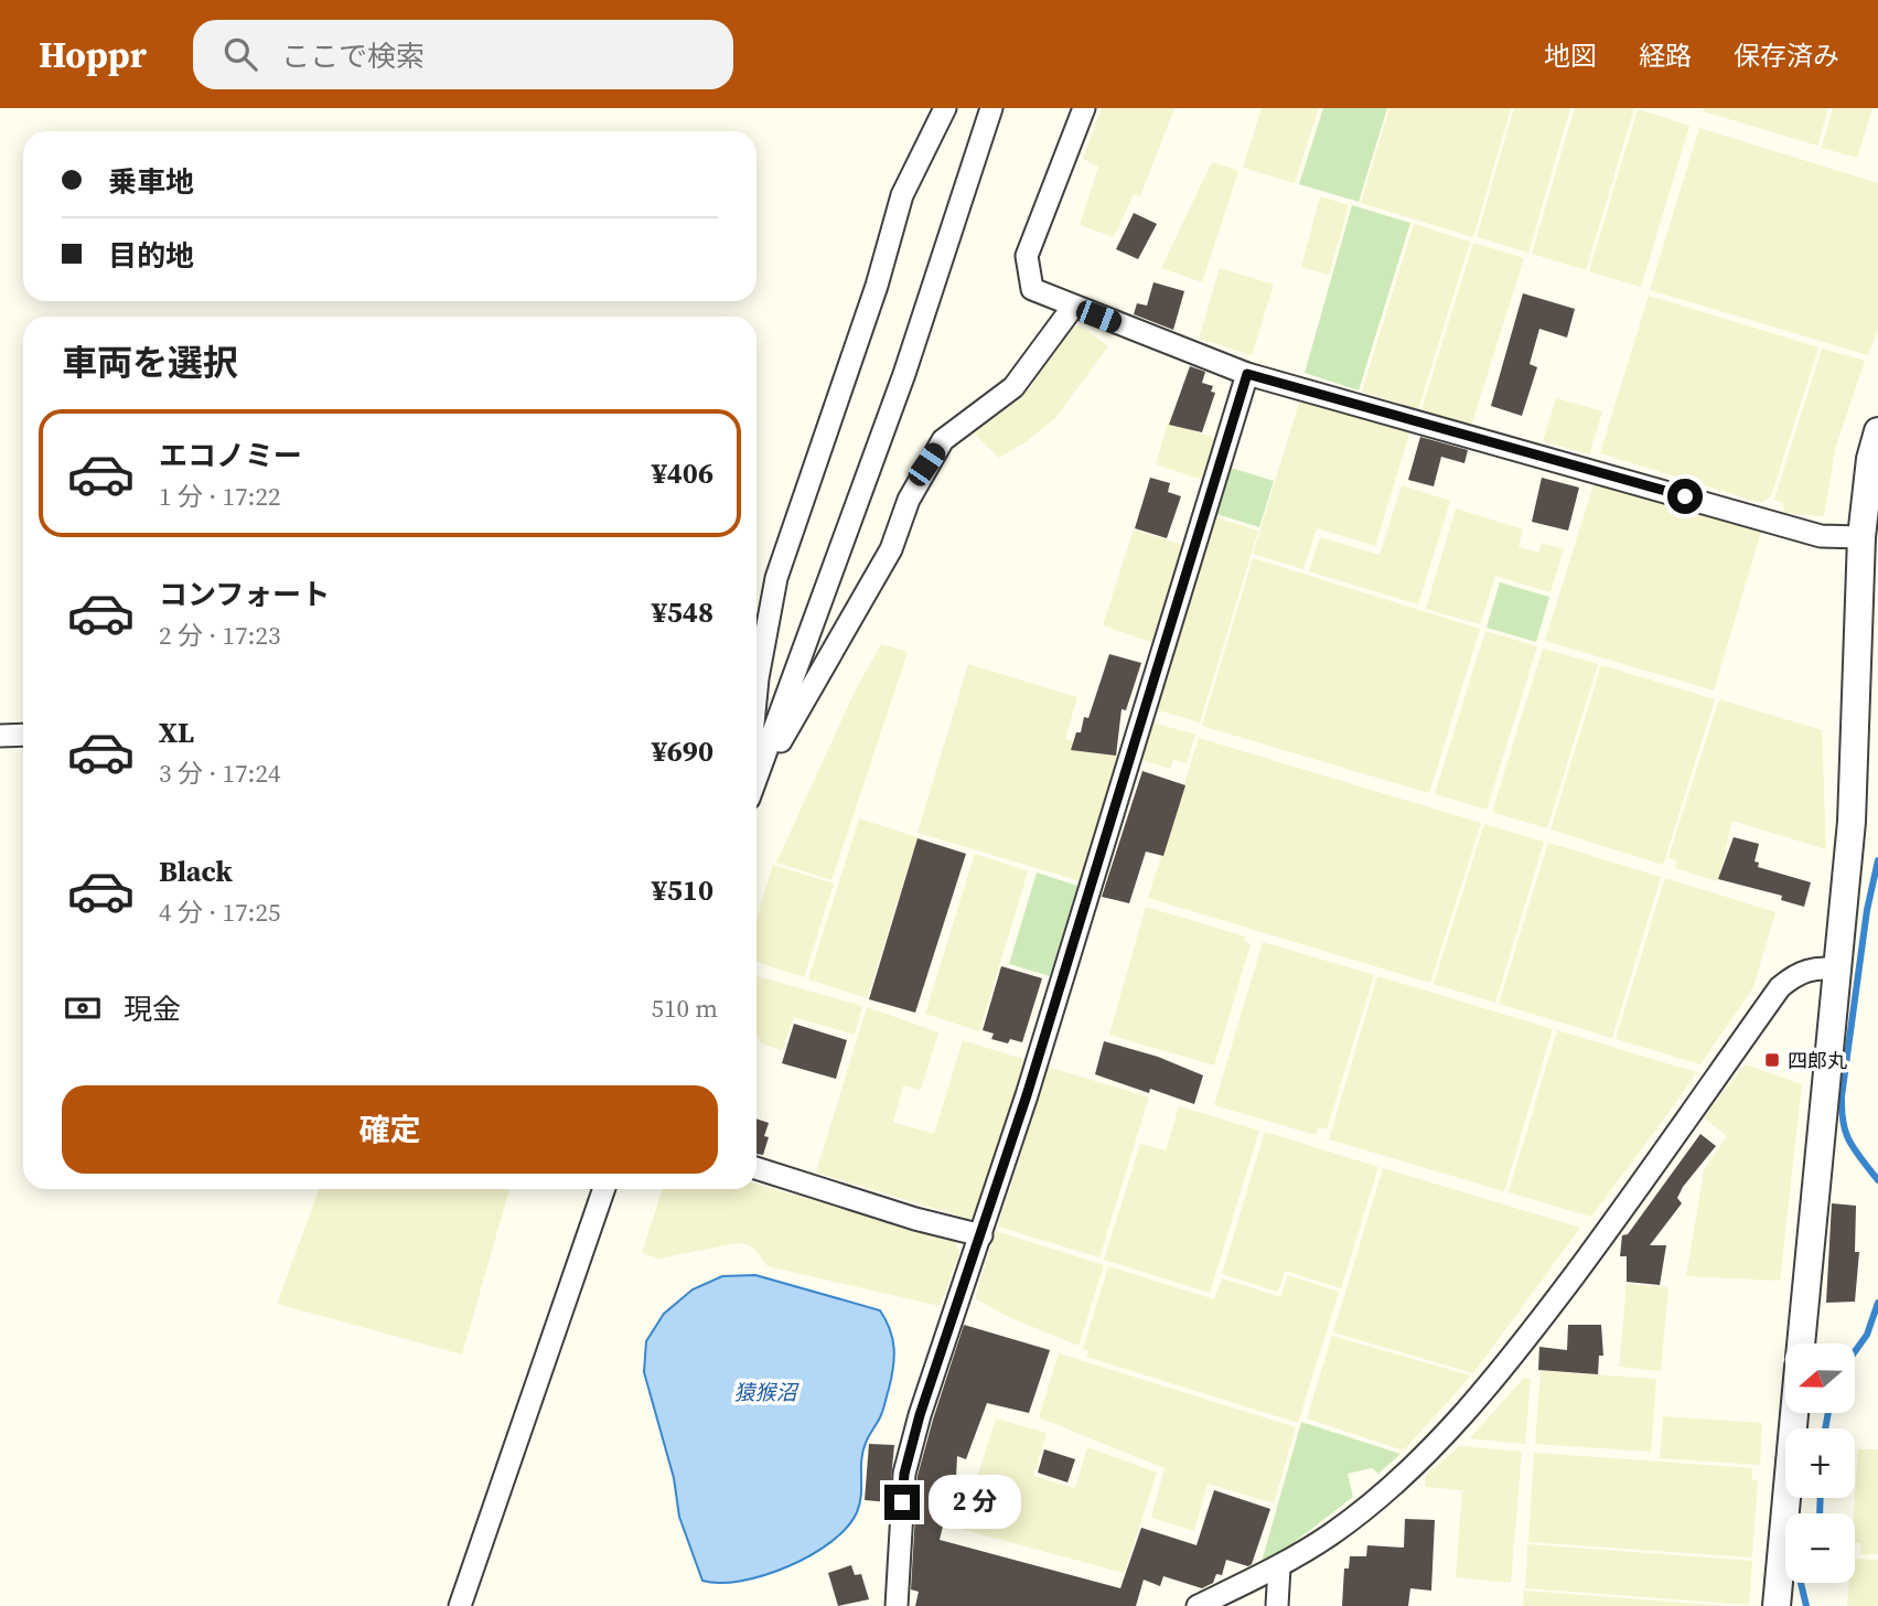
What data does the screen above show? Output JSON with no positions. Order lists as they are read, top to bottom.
{
  "water": ["猿猴沼"],
  "places": {
    "transit": ["四郎丸"]
  },
  "north": "left",
  "page": {
    "header": "Hoppr",
    "search": "ここで検索",
    "nav": ["地図", "経路", "保存済み"],
    "banner": ["乗車地", "目的地"],
    "heading": "車両を選択",
    "list": [
      {
        "name": "エコノミー",
        "note": "1 分 · 17:22",
        "value": "¥406"
      },
      {
        "name": "コンフォート",
        "note": "2 分 · 17:23",
        "value": "¥548"
      },
      {
        "name": "XL",
        "note": "3 分 · 17:24",
        "value": "¥690"
      },
      {
        "name": "Black",
        "note": "4 分 · 17:25",
        "value": "¥510"
      }
    ],
    "pay": ["現金", "510 m"],
    "buttons": "確定",
    "map_buttons": ["+", "−"],
    "bubble": "2 分"
  }
}
